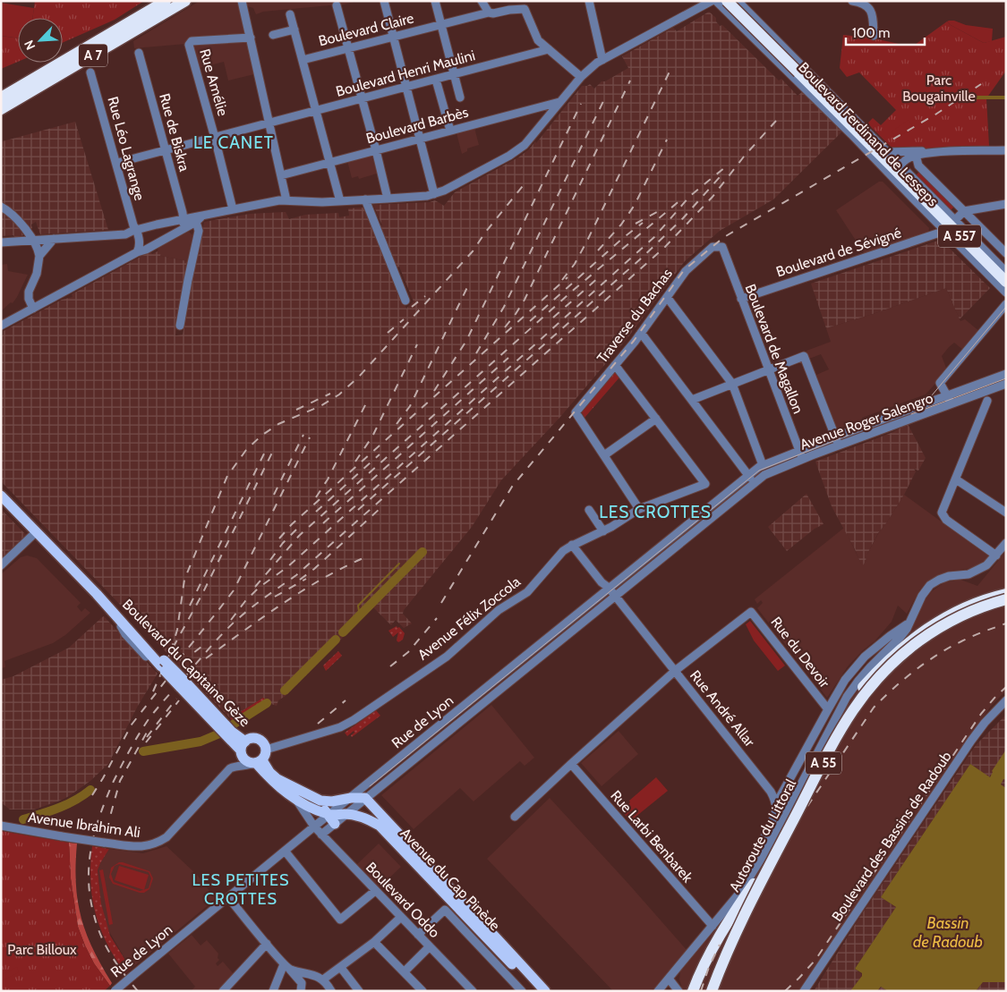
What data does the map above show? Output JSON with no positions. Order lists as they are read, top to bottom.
{
  "streets": {
    "highway": [
      "A 7",
      "A 557",
      "A 55",
      "Autoroute du Littoral"
    ],
    "main road": ["Boulevard du Capitaine Gèze", "Avenue du Cap Pinède"],
    "street": [
      "Boulevard Claire",
      "Boulevard Henri Maulini",
      "Rue Amélie",
      "Boulevard Barbès",
      "Rue de Biskra",
      "Boulevard Ferdinand de Lesseps",
      "Rue Léo Lagrange",
      "Boulevard de Sévigné",
      "Traverse du Bachas",
      "Boulevard de Magallon",
      "Avenue Roger Salengro",
      "Avenue Félix Zoccola",
      "Rue du Devoir",
      "Rue André Allar",
      "Rue de Lyon",
      "Avenue Ibrahim Ali",
      "Rue Larbi Benbarek",
      "Boulevard des Bassins de Radoub",
      "Boulevard Oddo"
    ]
  },
  "crossings": [
    ["Boulevard Henri Maulini", "Rue Amélie"],
    ["Boulevard Henri Maulini", "Rue de Biskra"],
    ["Boulevard Henri Maulini", "Rue Léo Lagrange"],
    ["Boulevard Ferdinand de Lesseps", "A 557"],
    ["Boulevard Ferdinand de Lesseps", "Boulevard de Sévigné"],
    ["Boulevard de Sévigné", "Boulevard de Magallon"],
    ["Traverse du Bachas", "Boulevard de Magallon"],
    ["Boulevard de Magallon", "Avenue Roger Salengro"],
    ["Avenue Roger Salengro", "Rue de Lyon"],
    ["Avenue Félix Zoccola", "Boulevard du Capitaine Gèze"],
    ["Avenue Félix Zoccola", "Rue André Allar"],
    ["Avenue Félix Zoccola", "Avenue Ibrahim Ali"],
    ["Rue du Devoir", "Rue André Allar"],
    ["Boulevard du Capitaine Gèze", "Rue de Lyon"],
    ["Boulevard du Capitaine Gèze", "Avenue Ibrahim Ali"],
    ["Boulevard du Capitaine Gèze", "Avenue du Cap Pinède"],
    ["Boulevard du Capitaine Gèze", "Boulevard Oddo"],
    ["Rue André Allar", "Rue de Lyon"],
    ["Rue de Lyon", "Avenue du Cap Pinède"],
    ["Rue de Lyon", "Boulevard Oddo"]
  ],
  "districts": ["LE CANET", "LES CROTTES", "LES PETITES CROTTES"],
  "water": ["Bassin de Radoub"],
  "parks": ["Parc Bougainville", "Parc Billoux"],
  "scale_bar": "100 m",
  "north": "bottom left"
}
